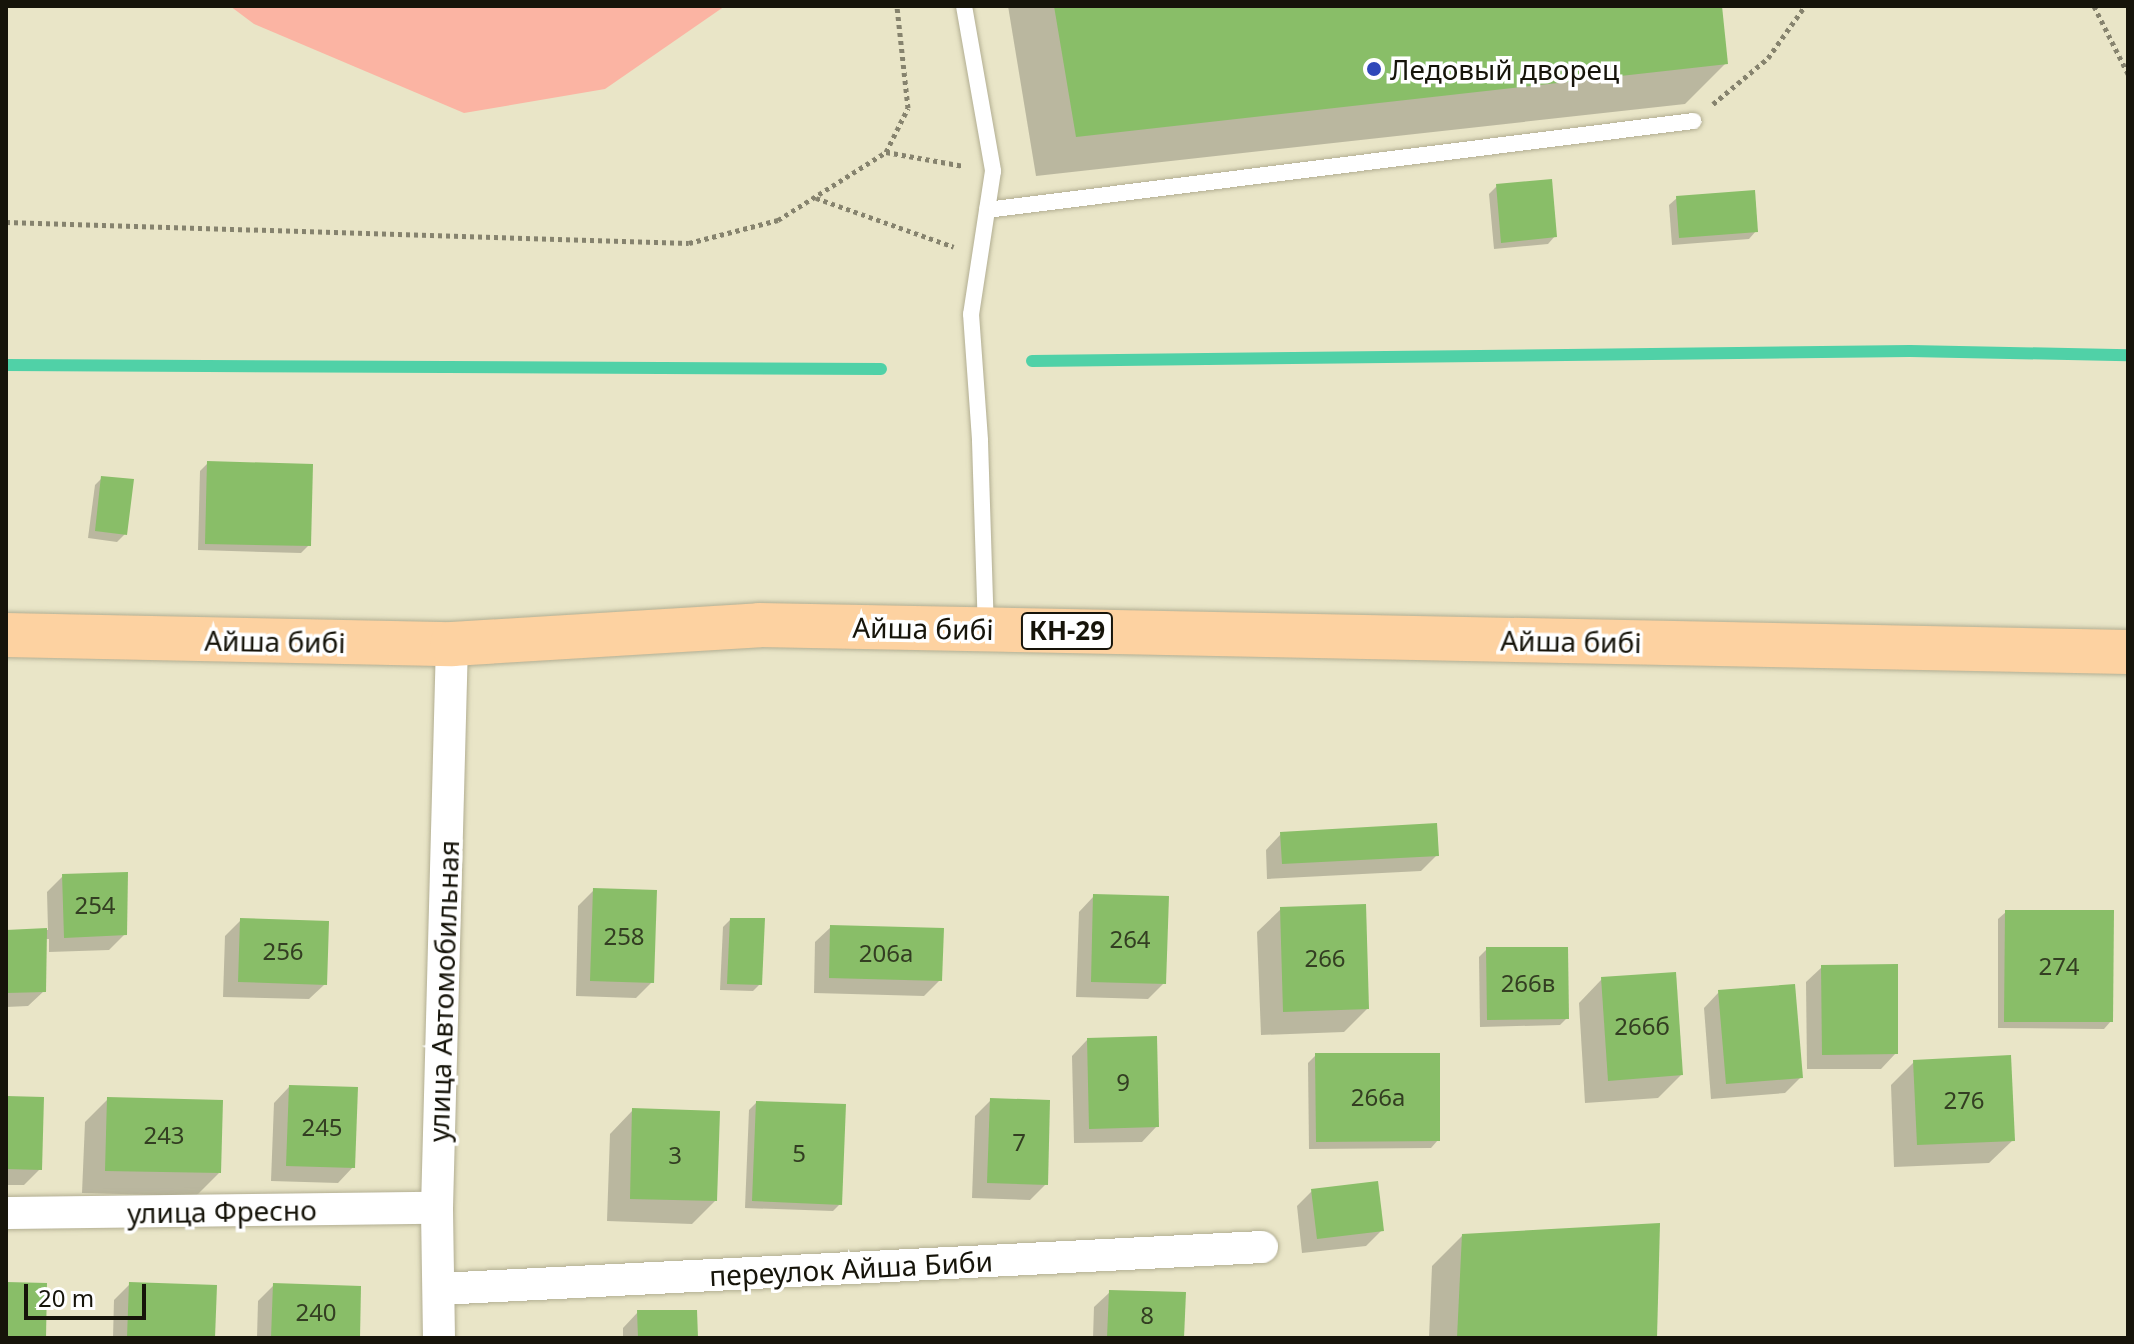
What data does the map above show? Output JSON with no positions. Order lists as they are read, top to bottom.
{
  "streets": {
    "main road": ["Айша бибі", "КН-29"],
    "street": ["улица Автомобильная", "улица Фресно", "переулок Айша Биби"]
  },
  "crossings": [
    ["Айша бибі", "улица Автомобильная"],
    ["улица Автомобильная", "улица Фресно"],
    ["улица Автомобильная", "переулок Айша Биби"]
  ],
  "places": ["Ледовый дворец"],
  "house_numbers": [
    "254",
    "258",
    "264",
    "256",
    "206а",
    "266",
    "274",
    "266в",
    "266б",
    "9",
    "266а",
    "276",
    "245",
    "243",
    "7",
    "5",
    "3",
    "240",
    "8"
  ],
  "scale_bar": "20 m"
}
